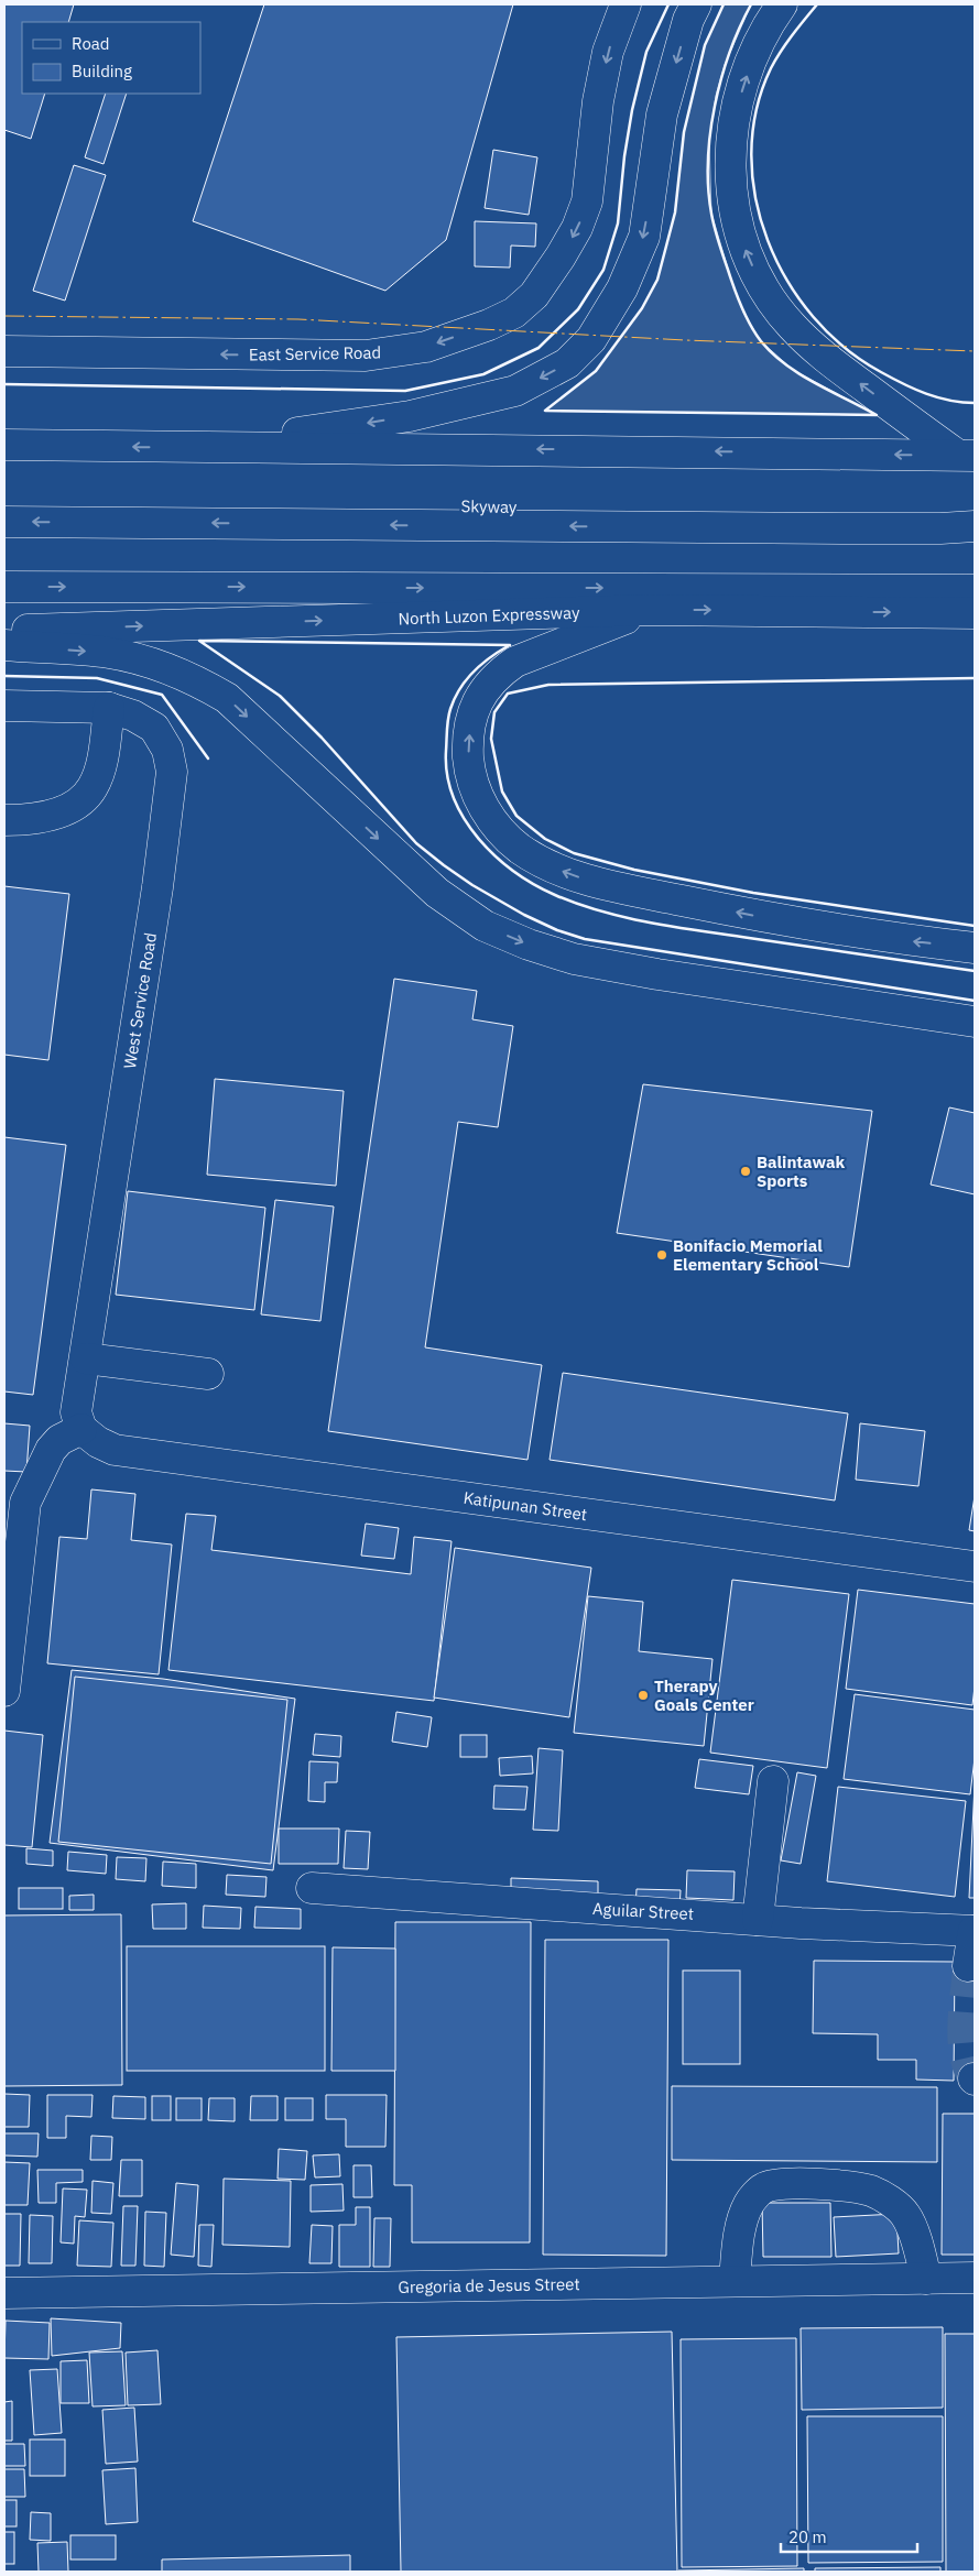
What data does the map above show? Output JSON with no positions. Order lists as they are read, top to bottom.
{
  "streets": {
    "main road": [
      "East Service Road",
      "Skyway",
      "North Luzon Expressway",
      "West Service Road",
      "Katipunan Street",
      "Aguilar Street",
      "Gregoria de Jesus Street"
    ]
  },
  "crossings": [
    ["West Service Road", "Katipunan Street"]
  ],
  "one_way": ["East Service Road"],
  "places": ["Balintawak Sports", "Bonifacio Memorial Elementary School", "Therapy Goals Center"],
  "legend": ["Road", "Building"],
  "scale_bar": "20 m"
}
